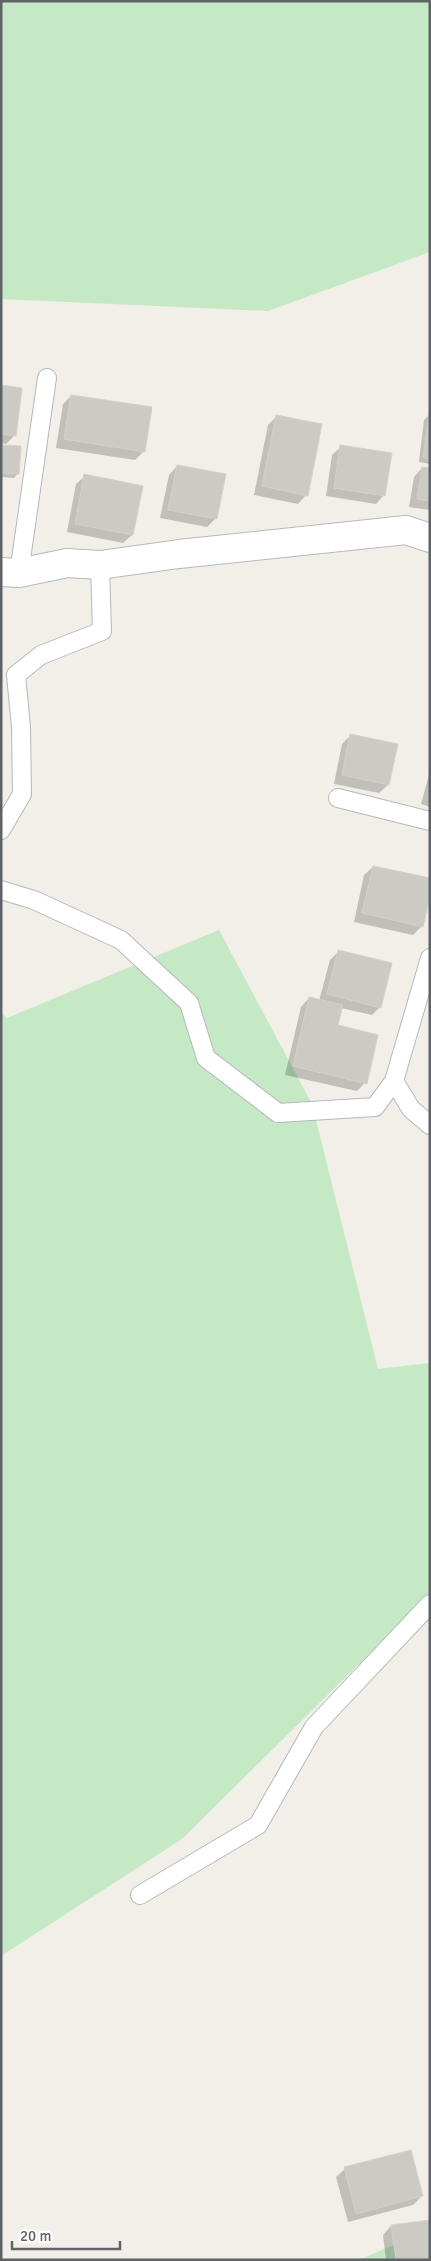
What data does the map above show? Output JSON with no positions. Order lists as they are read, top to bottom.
{
  "scale_bar": "20 m"
}
